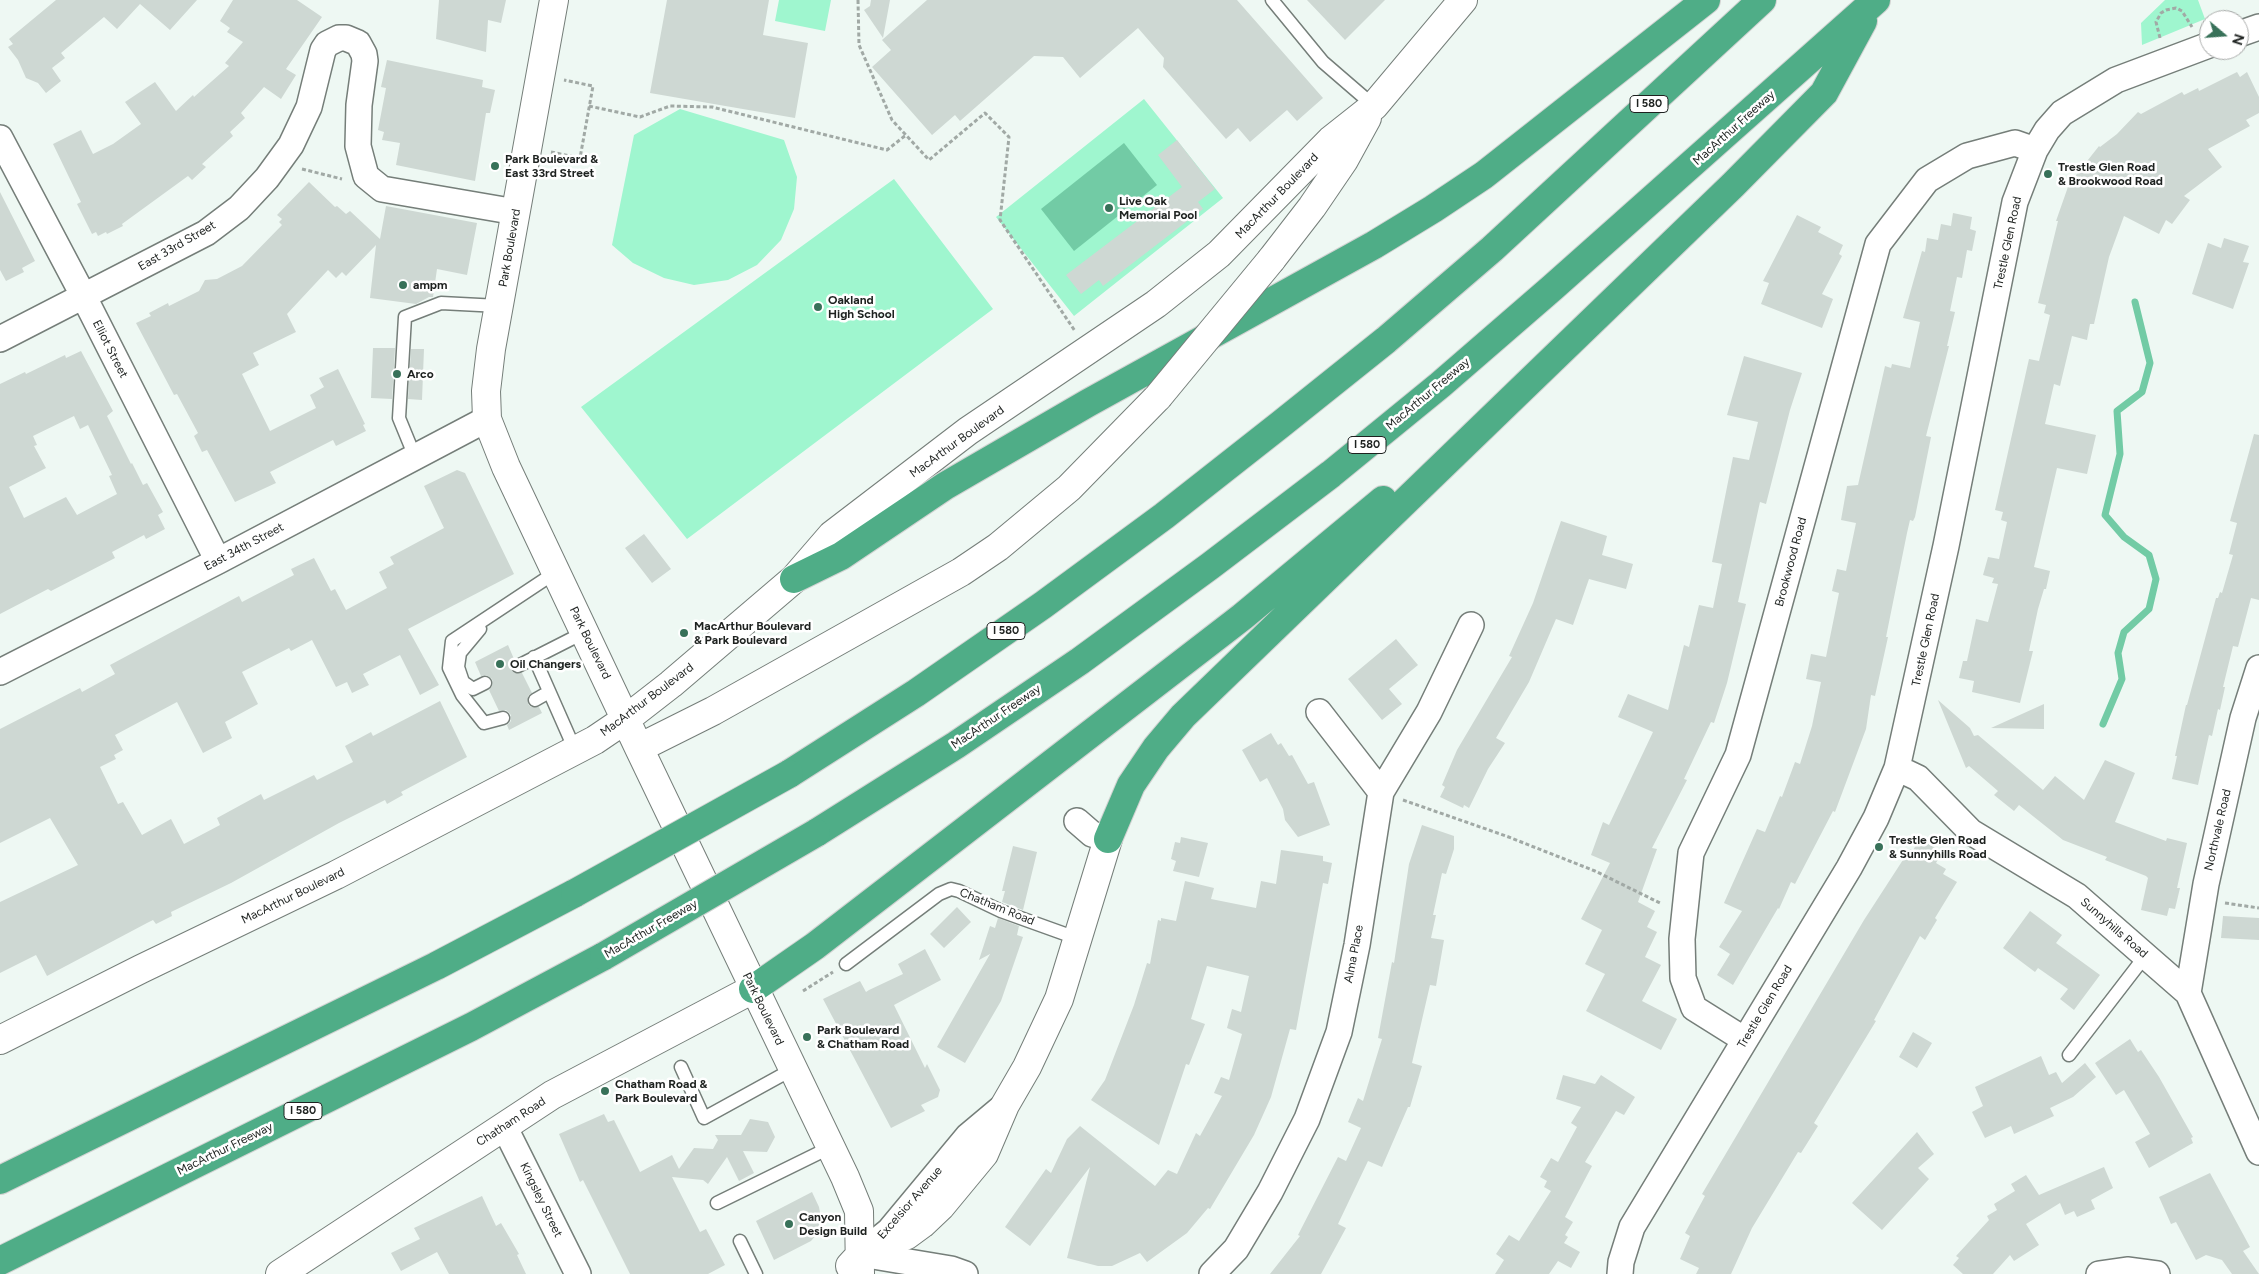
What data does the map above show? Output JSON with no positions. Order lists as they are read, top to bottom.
{
  "streets": {
    "highway": ["I 580", "MacArthur Freeway"],
    "main road": [
      "MacArthur Boulevard",
      "Park Boulevard",
      "Chatham Road",
      "Excelsior Avenue"
    ],
    "street": [
      "Trestle Glen Road",
      "East 33rd Street",
      "Elliot Street",
      "East 34th Street",
      "Brookwood Road",
      "Northvale Road",
      "Sunnyhills Road",
      "Alma Place",
      "Kingsley Street"
    ]
  },
  "crossings": [
    ["MacArthur Boulevard", "Park Boulevard"],
    ["Trestle Glen Road", "Brookwood Road"],
    ["Trestle Glen Road", "Sunnyhills Road"],
    ["East 33rd Street", "Park Boulevard"],
    ["East 33rd Street", "Elliot Street"],
    ["Park Boulevard", "East 34th Street"],
    ["Park Boulevard", "Chatham Road"],
    ["Park Boulevard", "Excelsior Avenue"],
    ["Elliot Street", "East 34th Street"],
    ["Northvale Road", "Sunnyhills Road"],
    ["Chatham Road", "Kingsley Street"],
    ["Chatham Road", "Excelsior Avenue"]
  ],
  "places": [
    "Park Boulevard & East 33rd Street",
    "Trestle Glen Road & Brookwood Road",
    "Live Oak Memorial Pool",
    "ampm",
    "Oakland High School",
    "Arco",
    "MacArthur Boulevard & Park Boulevard",
    "Oil Changers",
    "Trestle Glen Road & Sunnyhills Road",
    "Park Boulevard & Chatham Road",
    "Chatham Road & Park Boulevard",
    "Canyon Design Build"
  ],
  "north": "right"
}
